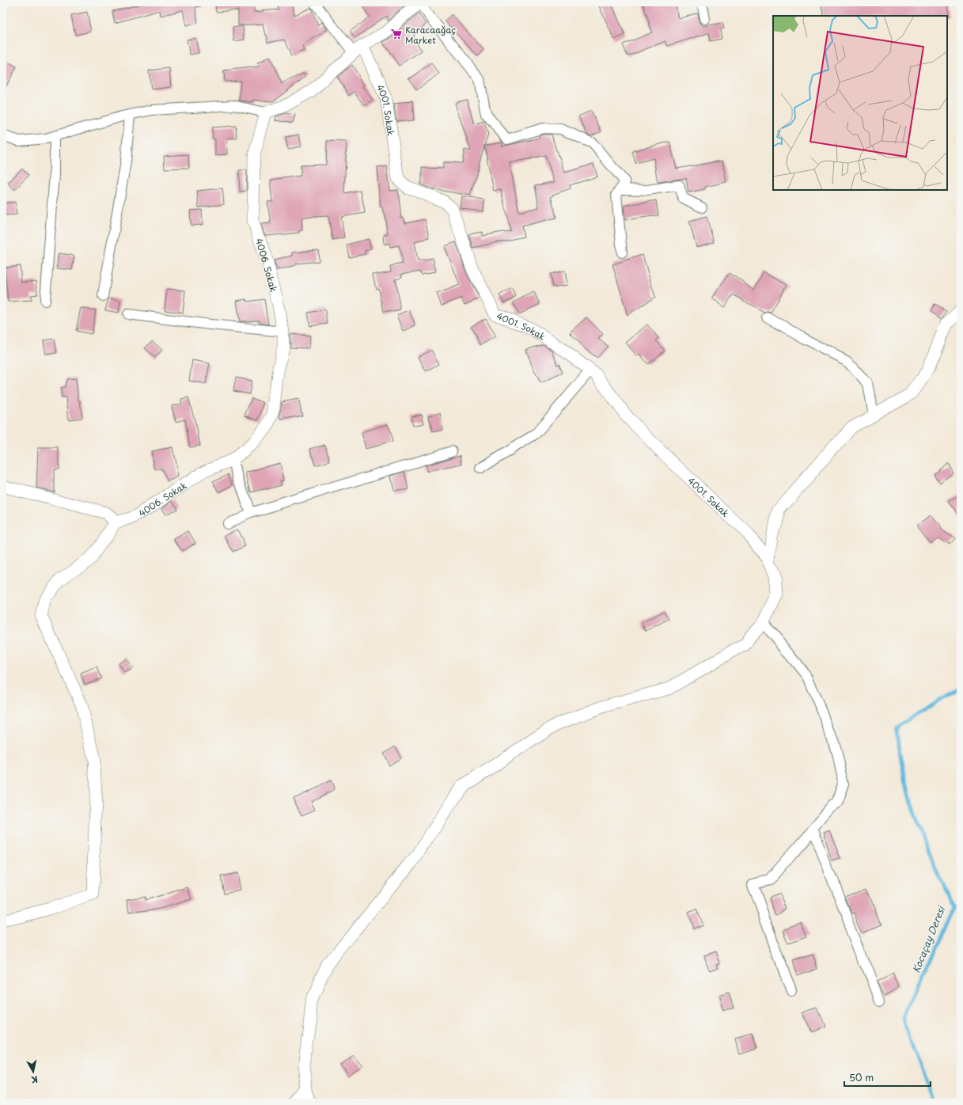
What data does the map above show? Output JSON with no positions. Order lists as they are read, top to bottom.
{
  "streets": {
    "street": ["4001. Sokak", "4006. Sokak"]
  },
  "water": ["Kocaçay Deresi"],
  "places": {
    "supermarket": ["Karacaağaç Market"]
  },
  "scale_bar": "50 m",
  "north": "bottom"
}
